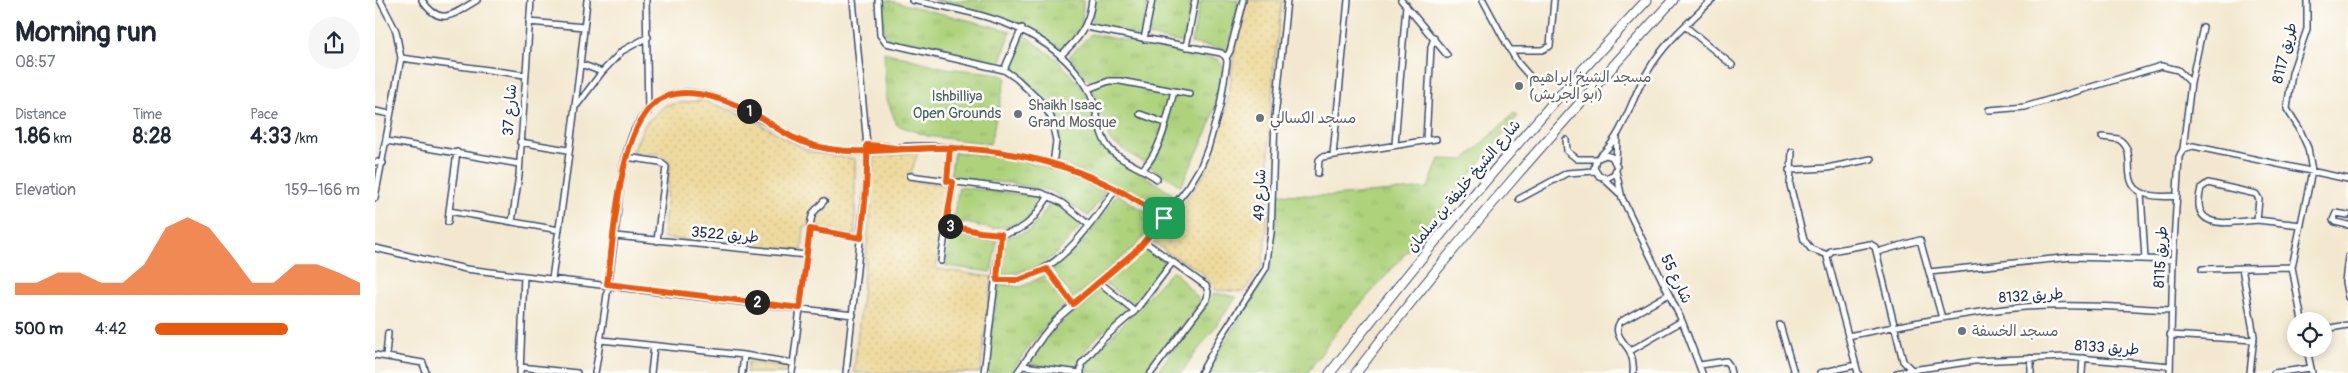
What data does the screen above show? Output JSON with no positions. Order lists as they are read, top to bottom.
{
  "streets": {
    "highway": ["شارع الشيخ خليفة بن سلمان"],
    "street": [
      "طريق 8117",
      "شارع 37",
      "شارع 49",
      "طريق 3522",
      "طريق 8115",
      "شارع 55",
      "طريق 8132",
      "طريق 8133"
    ]
  },
  "crossings": [
    ["طريق 8115", "طريق 8132"],
    ["طريق 8115", "طريق 8133"]
  ],
  "parks": ["Ishbilliya Open Grounds"],
  "places": [
    "مسجد الشيخ إبراهيم (أبو الجريش)",
    "Shaikh Isaac Grand Mosque",
    "مسجد الكسالي",
    "مسجد الخسفة"
  ],
  "page": {
    "heading": ["Morning run", "08:57"],
    "stats": [
      ["Distance", "1.86 km"],
      ["Time", "8:28"],
      ["Pace", "4:33 /km"]
    ],
    "pins": ["1", "3", "2"],
    "chart": ["Elevation", "159–166 m"],
    "list": [
      {
        "name": "500 m",
        "note": "4:42"
      }
    ]
  }
}
